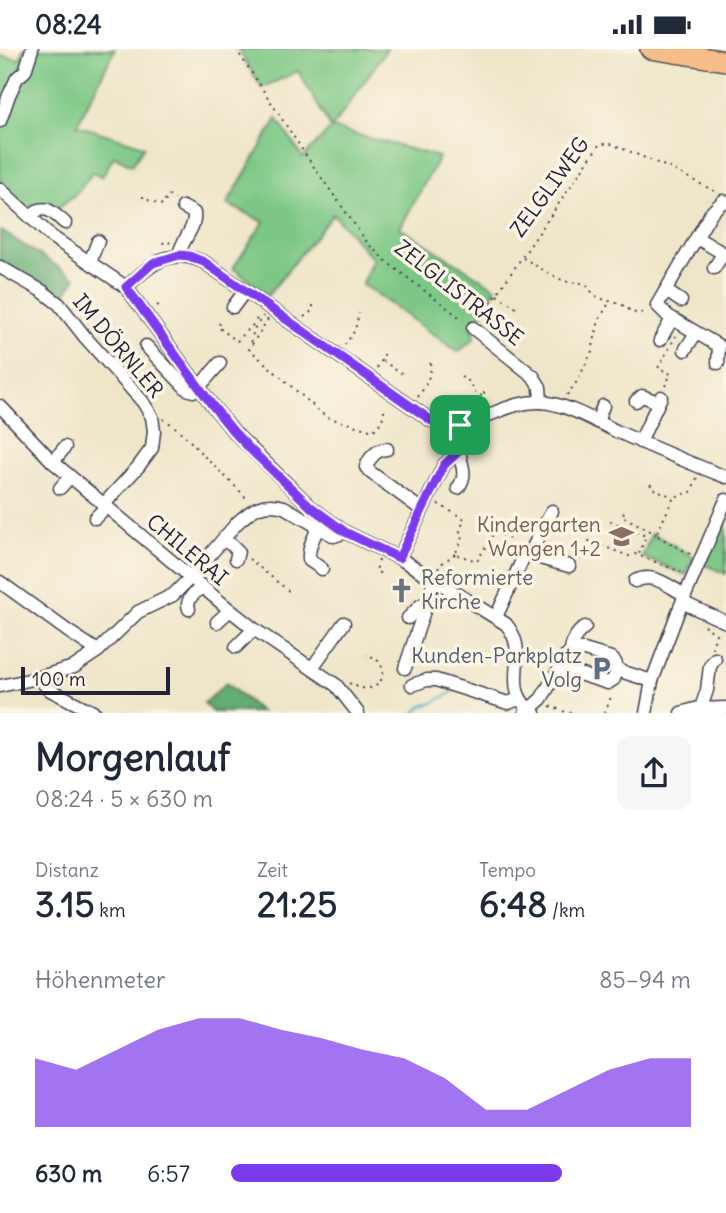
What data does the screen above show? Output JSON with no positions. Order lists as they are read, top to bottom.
{
  "streets": {
    "street": ["ZELGLISTRASSE", "IM DÖRNLER", "CHILERAI"],
    "path": ["ZELGLIWEG"]
  },
  "crossings": [
    ["ZELGLIWEG", "ZELGLISTRASSE"],
    ["IM DÖRNLER", "CHILERAI"]
  ],
  "places": {
    "school or university": ["Kindergarten Wangen 1+2"],
    "church": ["Reformierte Kirche"],
    "parking": ["Kunden-Parkplatz Volg"]
  },
  "scale_bar": "100 m",
  "page": {
    "status": "08:24",
    "scale": "100 m",
    "heading": ["Morgenlauf", "08:24 · 5 × 630 m"],
    "stats": [
      ["Distanz", "3.15 km"],
      ["Zeit", "21:25"],
      ["Tempo", "6:48 /km"]
    ],
    "chart": ["Höhenmeter", "85–94 m"],
    "list": [
      {
        "name": "630 m",
        "note": "6:57"
      }
    ]
  }
}
